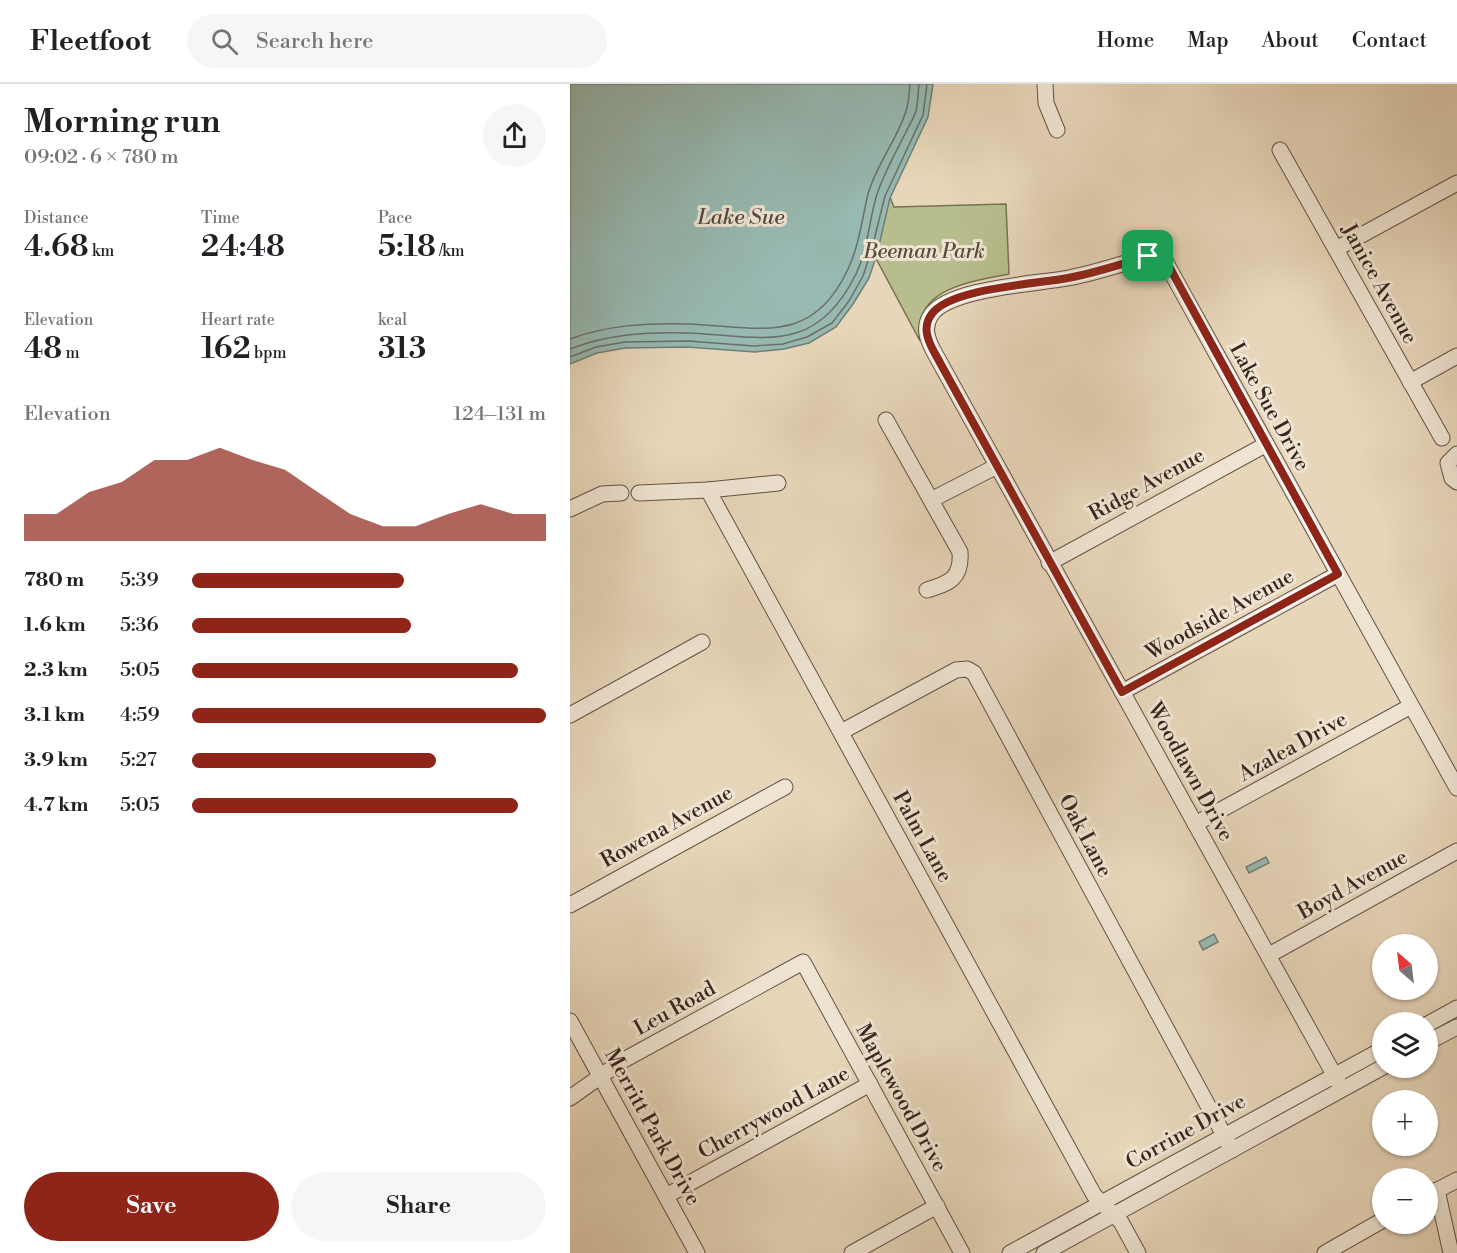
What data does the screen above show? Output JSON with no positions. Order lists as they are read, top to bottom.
{
  "streets": {
    "street": [
      "Janice Avenue",
      "Lake Sue Drive",
      "Ridge Avenue",
      "Woodside Avenue",
      "Azalea Drive",
      "Woodlawn Drive",
      "Rowena Avenue",
      "Oak Lane",
      "Palm Lane",
      "Boyd Avenue",
      "Leu Road",
      "Maplewood Drive",
      "Cherrywood Lane",
      "Merritt Park Drive",
      "Corrine Drive"
    ]
  },
  "crossings": [
    ["Lake Sue Drive", "Ridge Avenue"],
    ["Lake Sue Drive", "Woodside Avenue"],
    ["Lake Sue Drive", "Azalea Drive"],
    ["Lake Sue Drive", "Woodlawn Drive"],
    ["Ridge Avenue", "Woodlawn Drive"],
    ["Woodside Avenue", "Woodlawn Drive"],
    ["Azalea Drive", "Woodlawn Drive"],
    ["Woodlawn Drive", "Boyd Avenue"],
    ["Woodlawn Drive", "Corrine Drive"],
    ["Oak Lane", "Palm Lane"],
    ["Oak Lane", "Corrine Drive"],
    ["Palm Lane", "Corrine Drive"],
    ["Leu Road", "Maplewood Drive"],
    ["Leu Road", "Merritt Park Drive"],
    ["Maplewood Drive", "Cherrywood Lane"],
    ["Cherrywood Lane", "Merritt Park Drive"]
  ],
  "water": ["Lake Sue"],
  "parks": ["Beeman Park"],
  "north": "top left",
  "page": {
    "header": "Fleetfoot",
    "search": "Search here",
    "nav": [
      "Home",
      "Map",
      "About",
      "Contact"
    ],
    "heading": ["Morning run", "09:02 · 6 × 780 m"],
    "stats": [
      ["Distance", "4.68 km"],
      ["Time", "24:48"],
      ["Pace", "5:18 /km"],
      ["Elevation", "48 m"],
      ["Heart rate", "162 bpm"],
      ["kcal", "313"]
    ],
    "chart": ["Elevation", "124–131 m"],
    "list": [
      {
        "name": "780 m",
        "note": "5:39"
      },
      {
        "name": "1.6 km",
        "note": "5:36"
      },
      {
        "name": "2.3 km",
        "note": "5:05"
      },
      {
        "name": "3.1 km",
        "note": "4:59"
      },
      {
        "name": "3.9 km",
        "note": "5:27"
      },
      {
        "name": "4.7 km",
        "note": "5:05"
      }
    ],
    "map_buttons": ["+", "−"],
    "buttons": ["Save", "Share"]
  }
}
